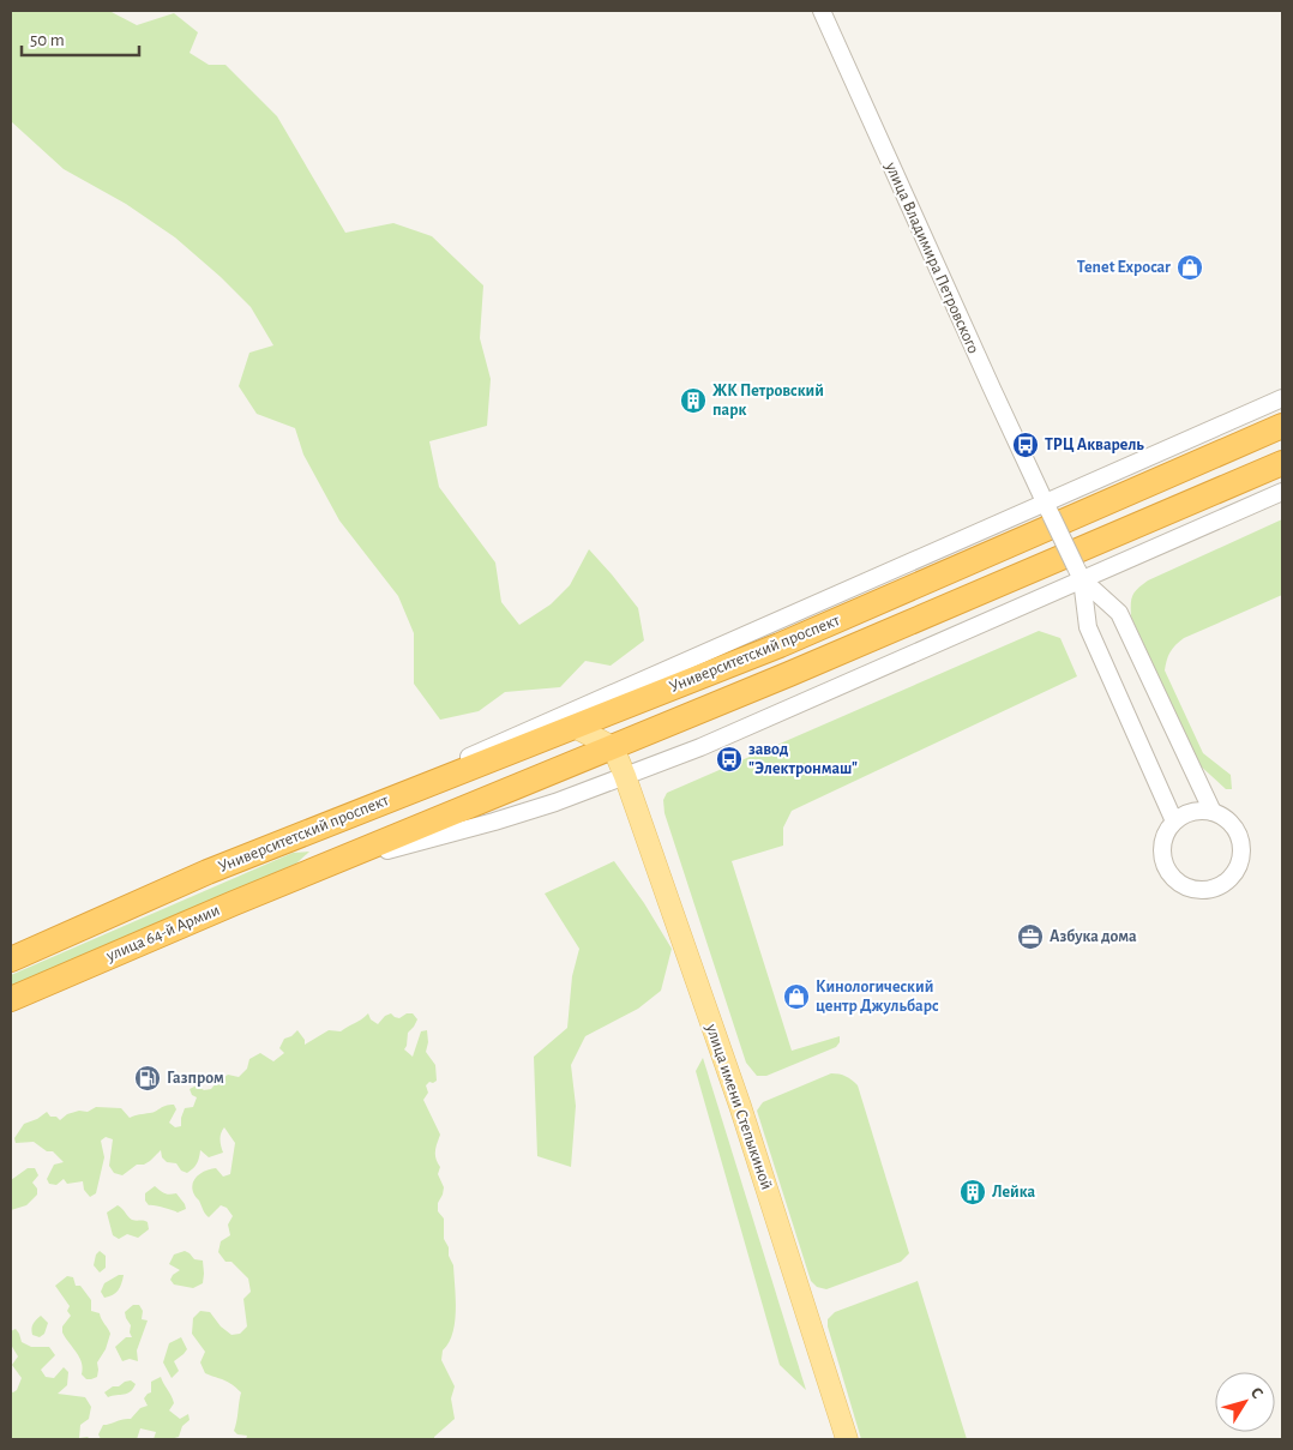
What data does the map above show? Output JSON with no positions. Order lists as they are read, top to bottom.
{
  "streets": {
    "highway": ["Университетский проспект", "улица 64-й Армии"],
    "main road": ["улица имени Степыкиной"],
    "street": ["улица Владимира Петровского"]
  },
  "crossings": [
    ["улица Владимира Петровского", "Университетский проспект"],
    ["Университетский проспект", "улица 64-й Армии"],
    ["Университетский проспект", "улица имени Степыкиной"]
  ],
  "places": {
    "shop": ["Tenet Expocar", "Кинологический центр Джульбарс"],
    "building": ["ЖК Петровский парк", "Лейка"],
    "bus stop": ["ТРЦ Акварель", "завод \"Электронмаш\""],
    "office": ["Азбука дома"],
    "fuel station": ["Газпром"]
  },
  "scale_bar": "50 m",
  "north": "top right"
}
